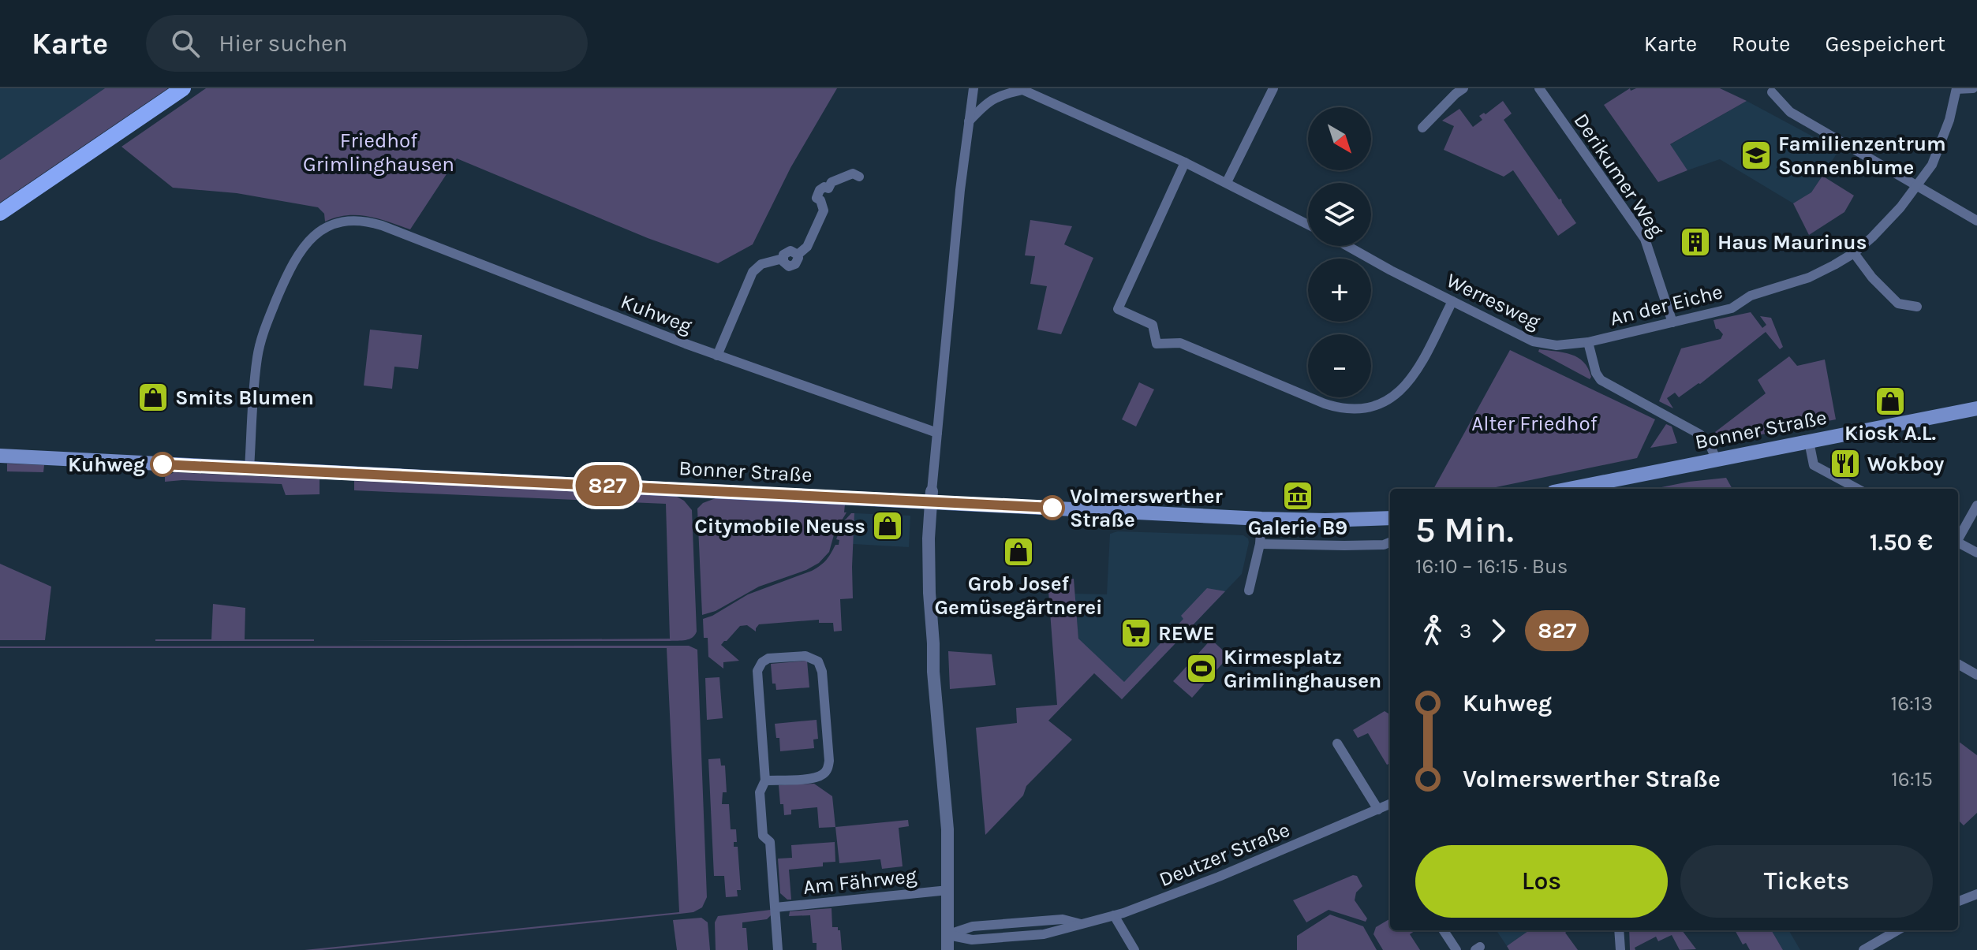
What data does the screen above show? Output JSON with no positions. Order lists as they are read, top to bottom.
{
  "streets": {
    "main road": ["Bonner Straße"],
    "street": [
      "Derikumer Weg",
      "Werresweg",
      "An der Eiche",
      "Kuhweg",
      "Deutzer Straße",
      "Am Fährweg"
    ]
  },
  "crossings": [
    ["Derikumer Weg", "An der Eiche"],
    ["Werresweg", "An der Eiche"],
    ["Kuhweg", "Bonner Straße"]
  ],
  "parks": ["Friedhof Grimlinghausen", "Alter Friedhof"],
  "places": {
    "school or university": ["Familienzentrum Sonnenblume"],
    "building": ["Haus Maurinus"],
    "shop": [
      "Smits Blumen",
      "Kiosk A.L.",
      "Citymobile Neuss",
      "Grob Josef Gemüsegärtnerei"
    ],
    "restaurant": ["Wokboy"],
    "other": ["Kuhweg", "Volmerswerther Straße"],
    "museum": ["Galerie B9"],
    "supermarket": ["REWE"],
    "sports": ["Kirmesplatz Grimlinghausen"]
  },
  "lines": ["bus line 827"],
  "north": "bottom right",
  "page": {
    "header": "Karte",
    "search": "Hier suchen",
    "nav": ["Karte", "Route", "Gespeichert"],
    "on_map": "827",
    "map_buttons": ["+", "−"],
    "heading": ["5 Min.", "16:10 – 16:15 · Bus", "1.50 €"],
    "legs": ["3", "827"],
    "list": [
      {
        "name": "Kuhweg",
        "value": "16:13"
      },
      {
        "name": "Volmerswerther Straße",
        "value": "16:15"
      }
    ],
    "buttons": ["Los", "Tickets"]
  }
}
